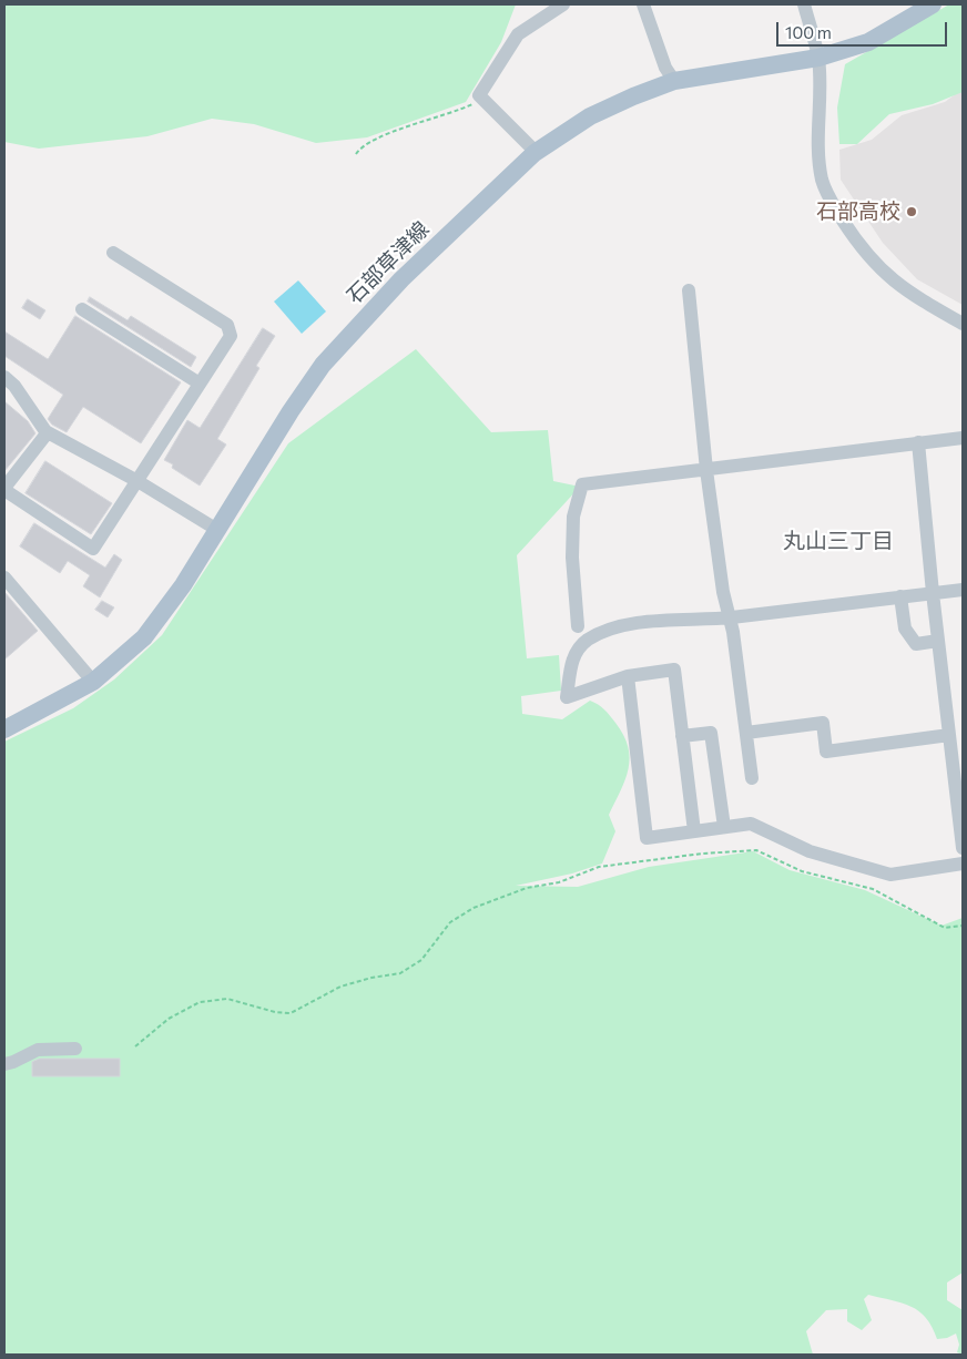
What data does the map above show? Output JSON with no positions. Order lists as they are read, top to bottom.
{
  "streets": {
    "main road": ["石部草津線"]
  },
  "districts": ["丸山三丁目"],
  "places": ["石部高校"],
  "scale_bar": "100 m"
}
